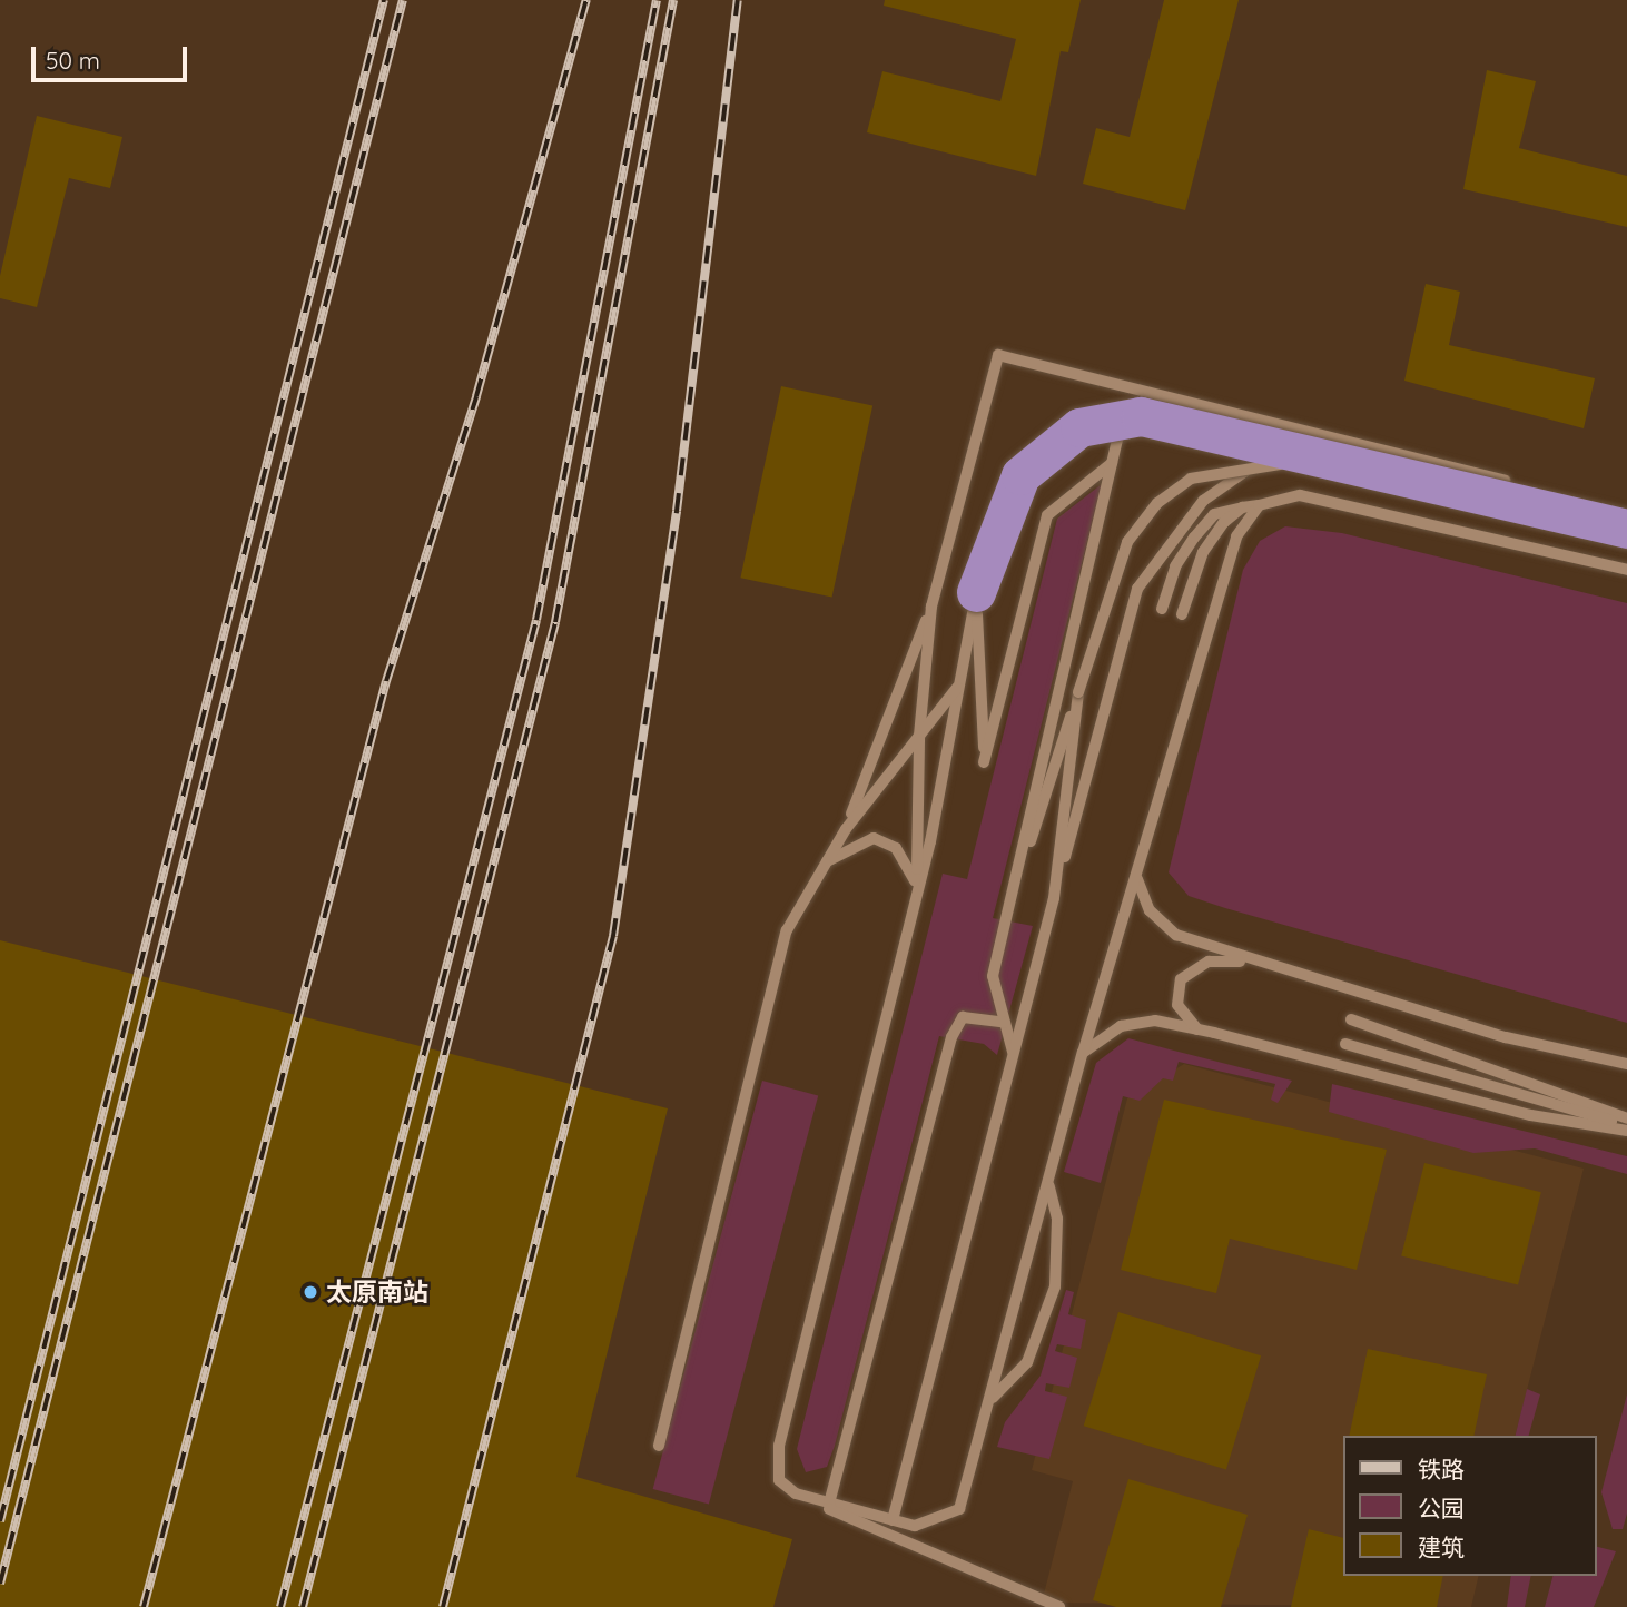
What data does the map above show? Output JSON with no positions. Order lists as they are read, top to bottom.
{
  "places": ["太原南站"],
  "legend": ["铁路", "公园", "建筑"],
  "scale_bar": "50 m"
}
